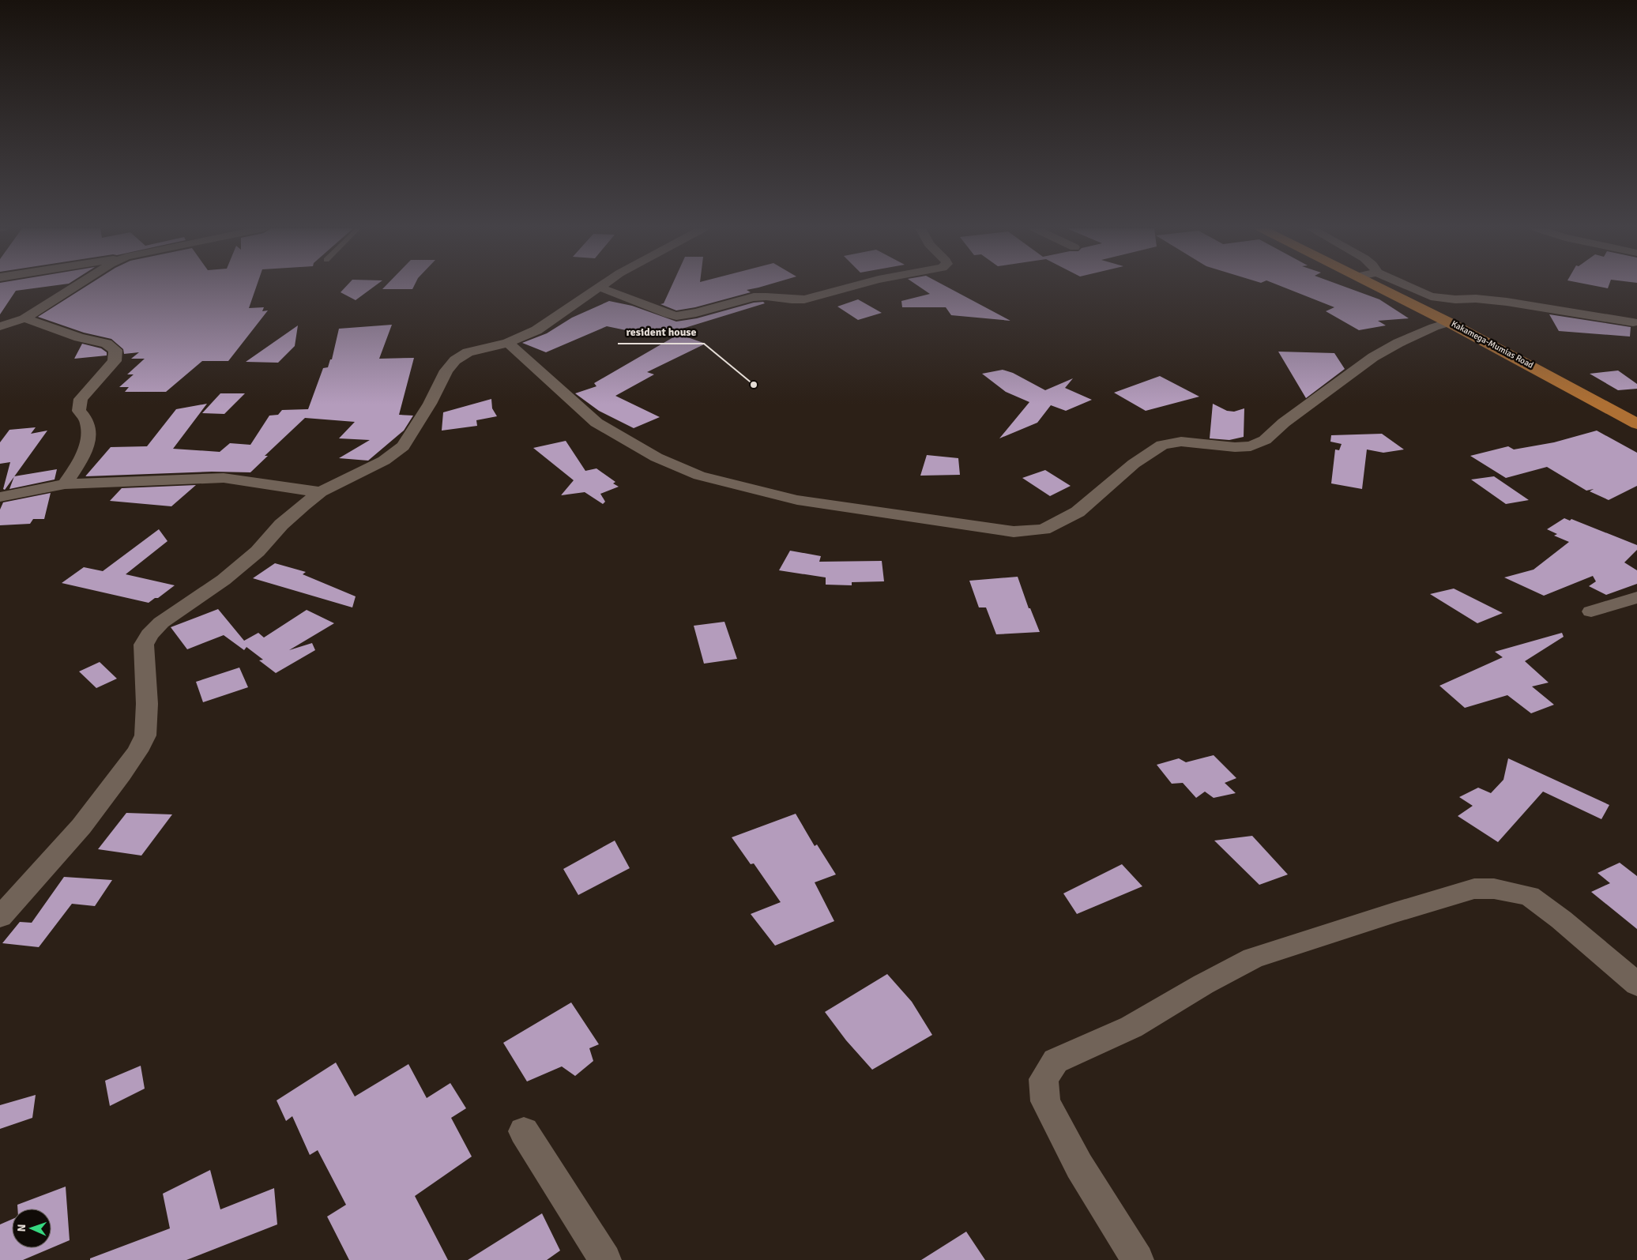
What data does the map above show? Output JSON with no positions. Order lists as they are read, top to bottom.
{
  "streets": {
    "highway": ["Kakamega-Mumias Road"]
  },
  "places": ["resident house"],
  "north": "left"
}
